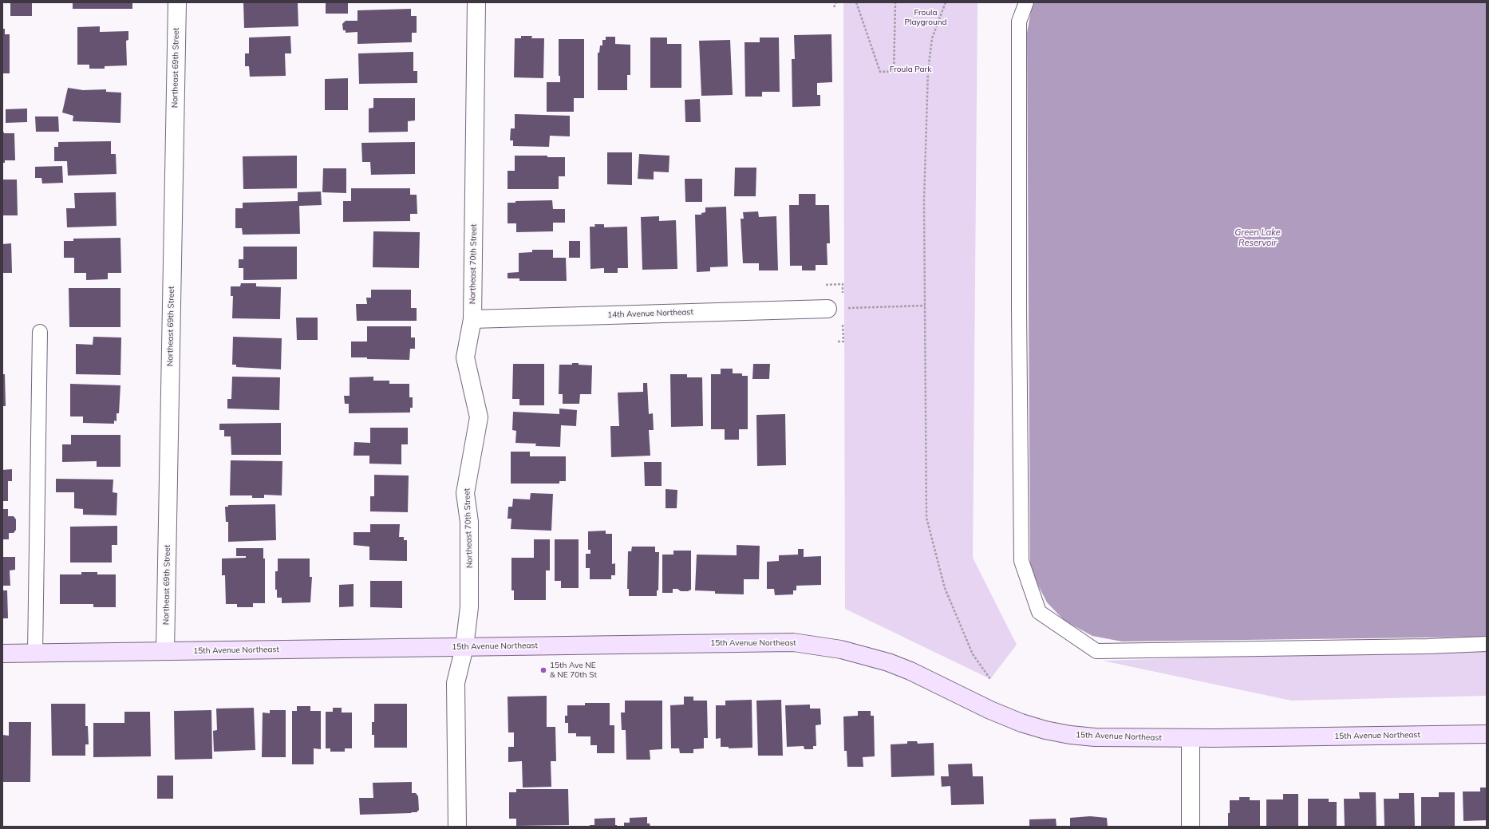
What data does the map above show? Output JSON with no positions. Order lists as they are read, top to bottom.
{
  "streets": {
    "main road": ["15th Avenue Northeast"],
    "street": ["Northeast 69th Street", "Northeast 70th Street", "14th Avenue Northeast"]
  },
  "crossings": [
    ["Northeast 69th Street", "15th Avenue Northeast"],
    ["Northeast 70th Street", "14th Avenue Northeast"],
    ["Northeast 70th Street", "15th Avenue Northeast"]
  ],
  "water": ["Green Lake Reservoir"],
  "parks": ["Froula Playground", "Froula Park"],
  "places": ["15th Ave NE & NE 70th St"]
}
